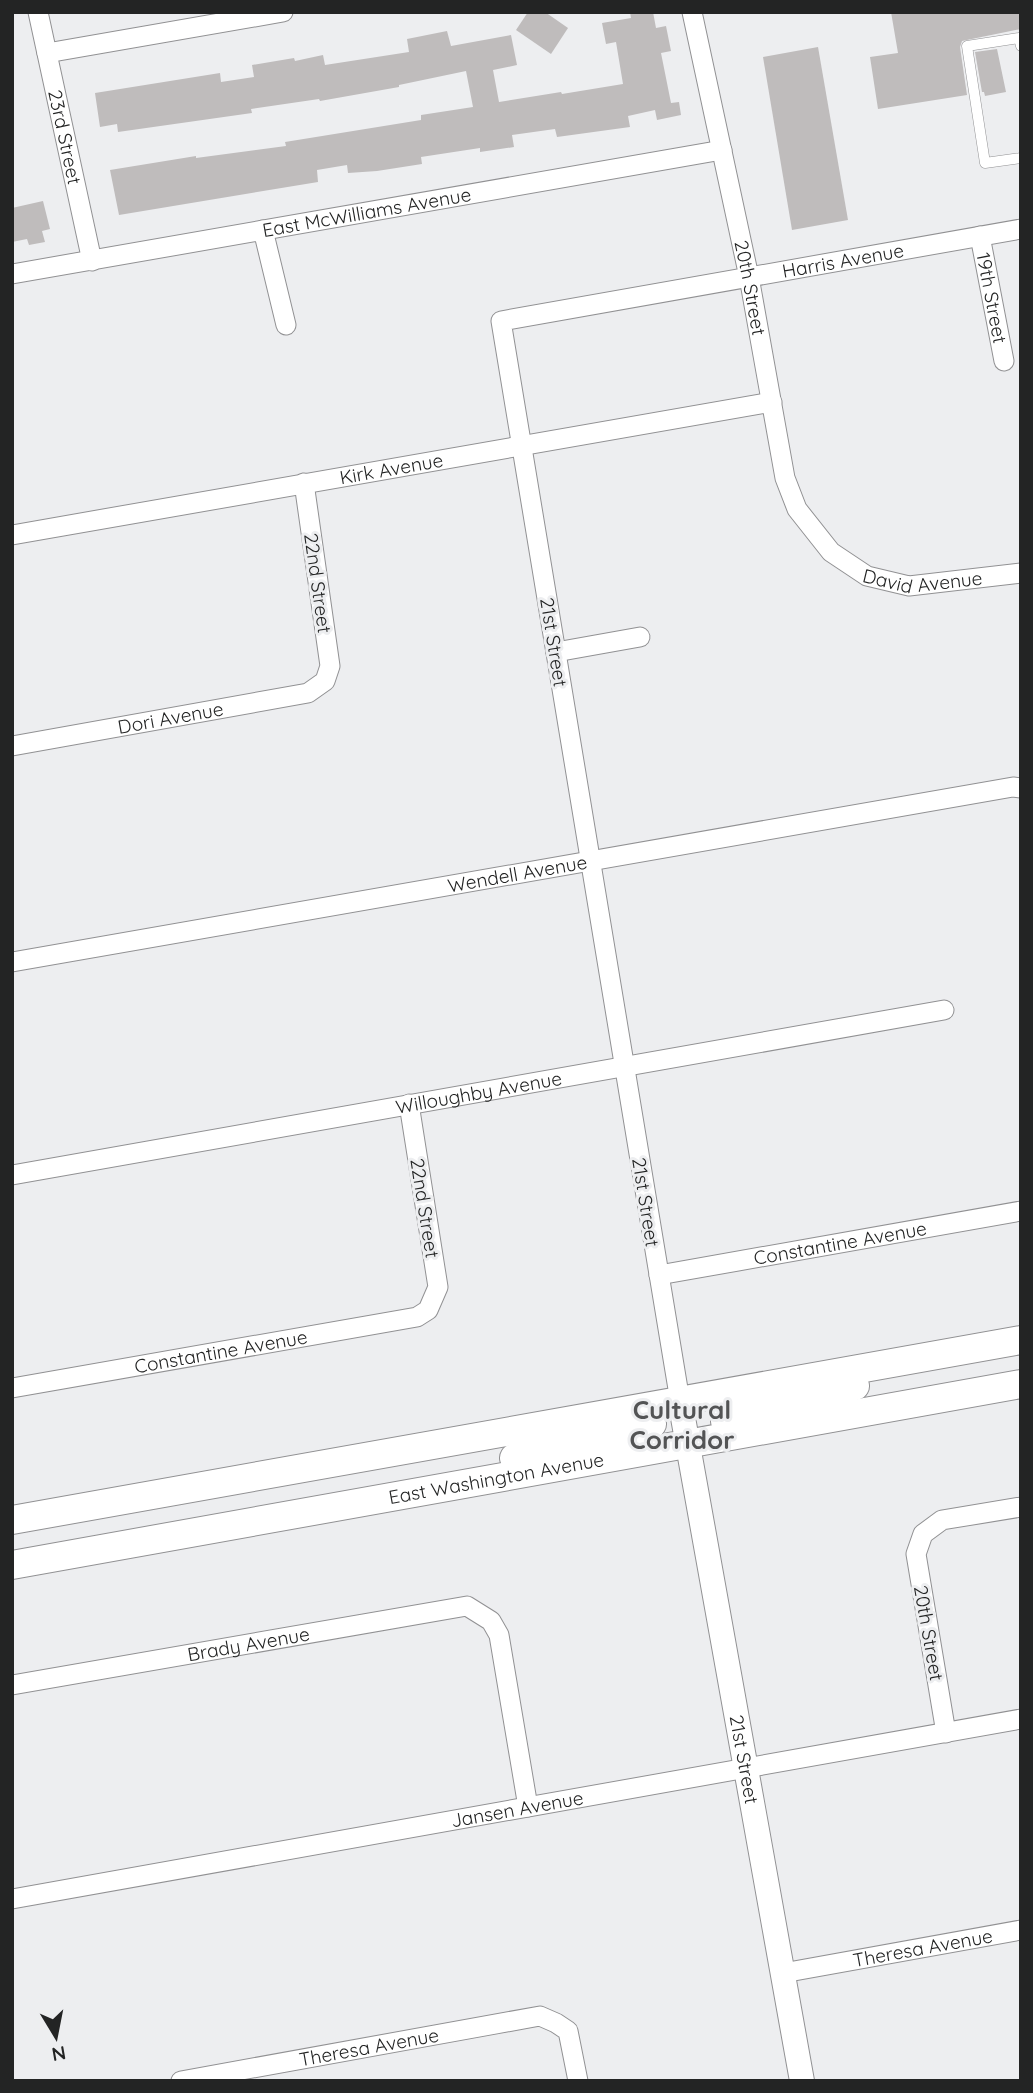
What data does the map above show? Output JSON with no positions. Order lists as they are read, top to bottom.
{
  "streets": {
    "main road": ["East Washington Avenue"],
    "street": [
      "23rd Street",
      "East McWilliams Avenue",
      "Harris Avenue",
      "20th Street",
      "19th Street",
      "Kirk Avenue",
      "David Avenue",
      "22nd Street",
      "21st Street",
      "Dori Avenue",
      "Wendell Avenue",
      "Willoughby Avenue",
      "Constantine Avenue",
      "Brady Avenue",
      "Jansen Avenue",
      "Theresa Avenue"
    ]
  },
  "crossings": [
    ["23rd Street", "East McWilliams Avenue"],
    ["East McWilliams Avenue", "20th Street"],
    ["Harris Avenue", "20th Street"],
    ["Harris Avenue", "19th Street"],
    ["Harris Avenue", "21st Street"],
    ["20th Street", "Kirk Avenue"],
    ["20th Street", "David Avenue"],
    ["20th Street", "Jansen Avenue"],
    ["Kirk Avenue", "22nd Street"],
    ["Kirk Avenue", "21st Street"],
    ["22nd Street", "Dori Avenue"],
    ["22nd Street", "Willoughby Avenue"],
    ["22nd Street", "Constantine Avenue"],
    ["21st Street", "Wendell Avenue"],
    ["21st Street", "Willoughby Avenue"],
    ["21st Street", "Constantine Avenue"],
    ["21st Street", "East Washington Avenue"],
    ["21st Street", "Jansen Avenue"],
    ["21st Street", "Theresa Avenue"],
    ["Brady Avenue", "Jansen Avenue"]
  ],
  "districts": ["Cultural Corridor"],
  "north": "bottom"
}
